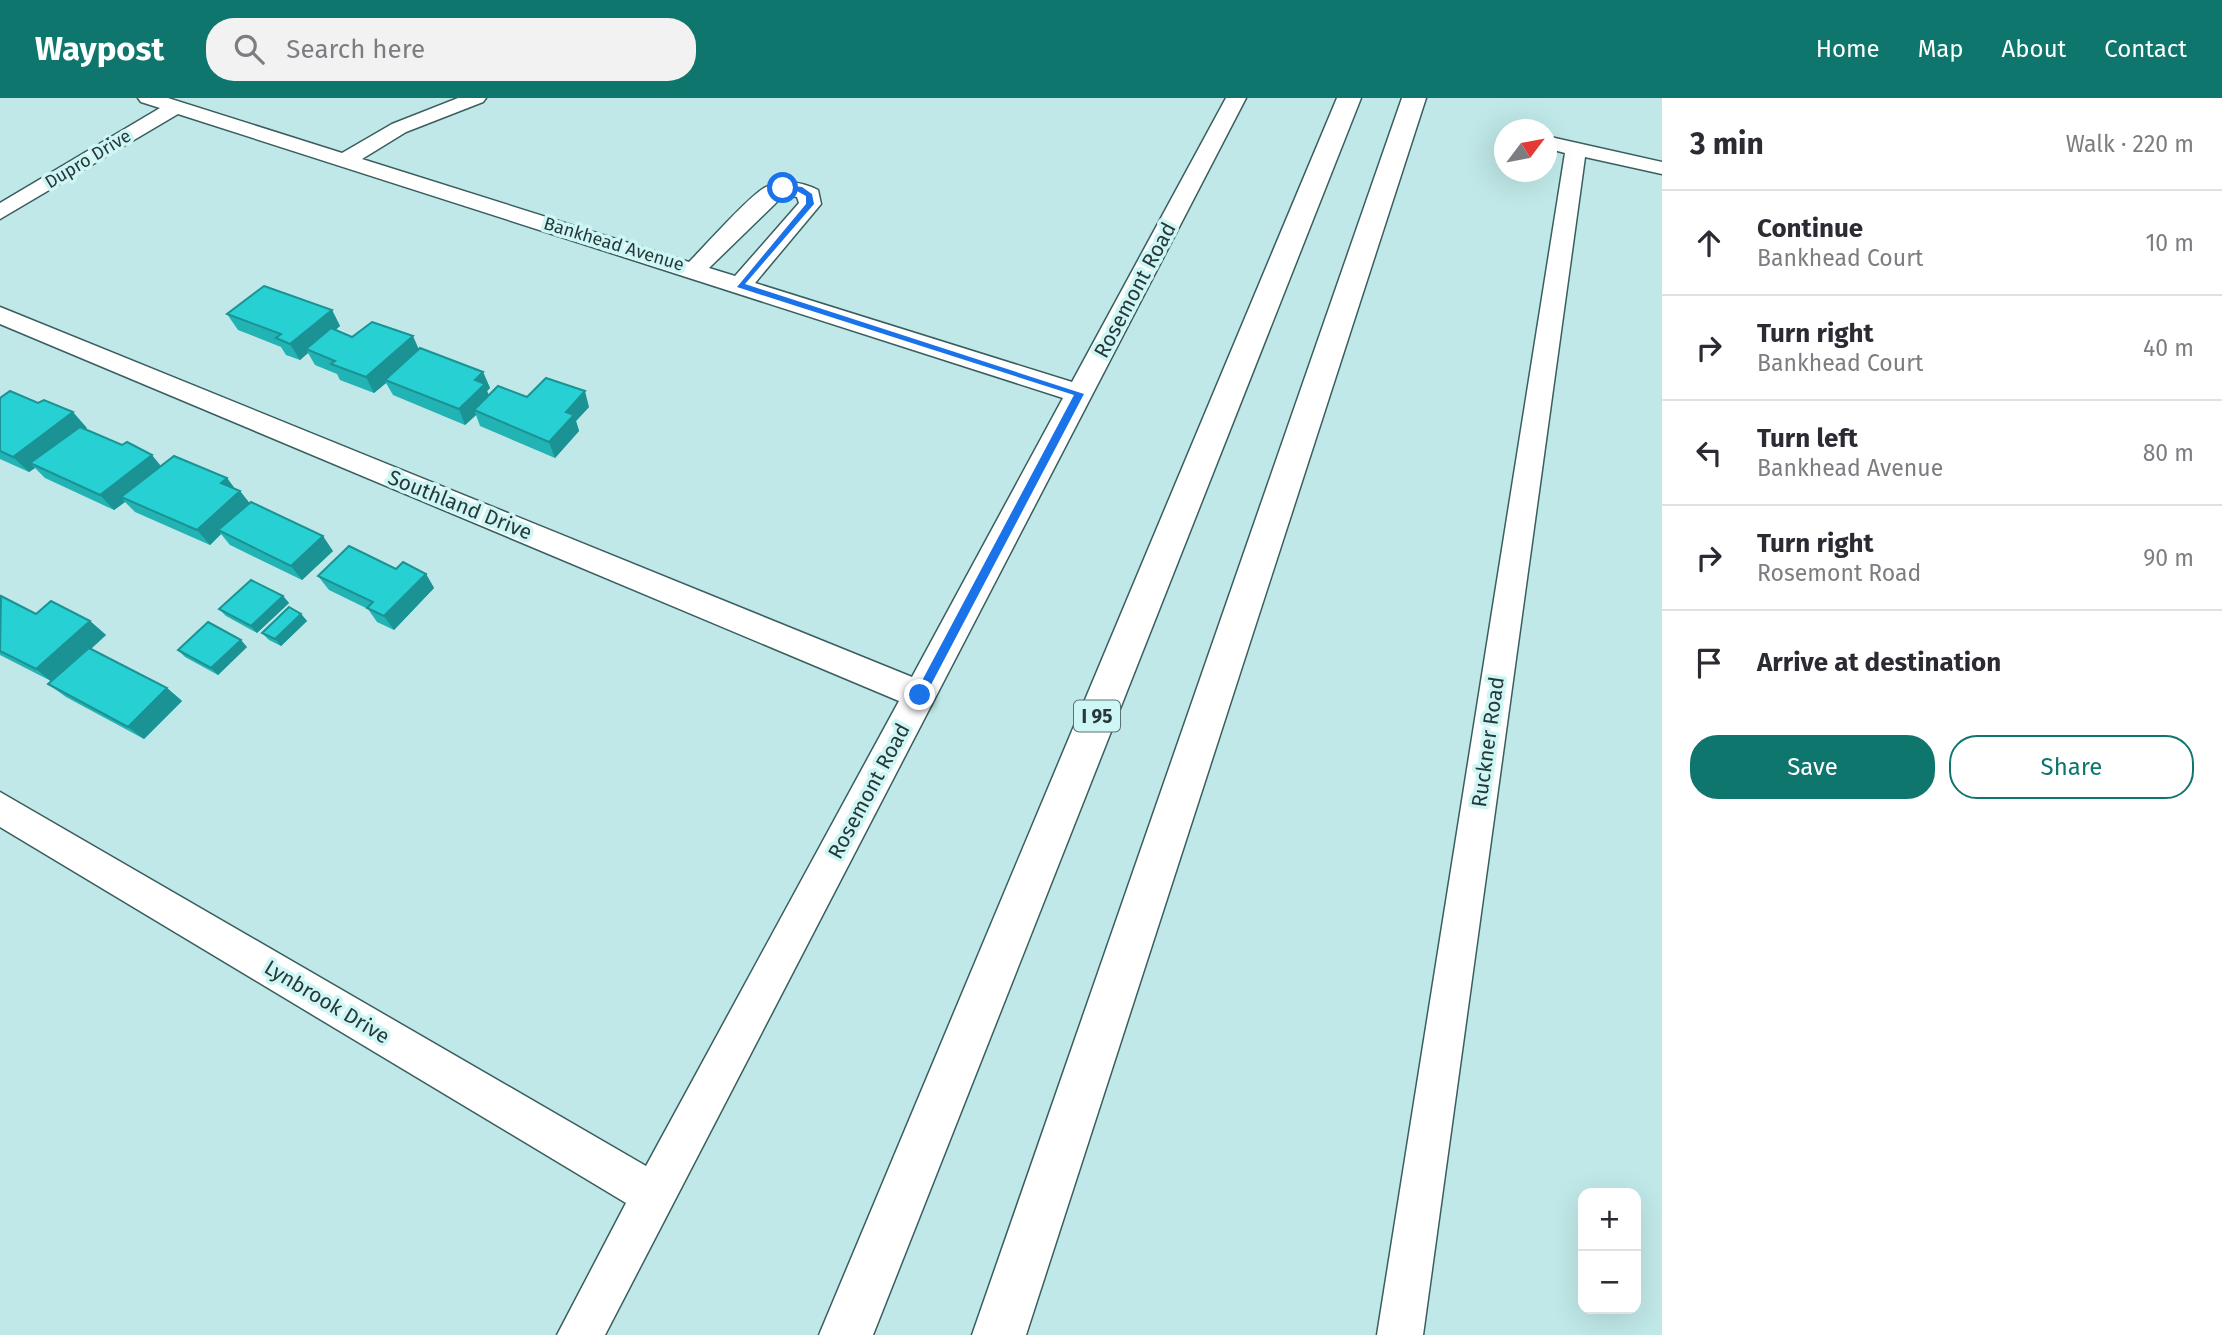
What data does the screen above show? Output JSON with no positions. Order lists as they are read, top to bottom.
{
  "streets": {
    "highway": ["I 95"],
    "street": [
      "Dupro Drive",
      "Bankhead Avenue",
      "Rosemont Road",
      "Southland Drive",
      "Ruckner Road",
      "Lynbrook Drive"
    ]
  },
  "crossings": [
    ["Dupro Drive", "Bankhead Avenue"],
    ["Bankhead Avenue", "Rosemont Road"],
    ["Rosemont Road", "Southland Drive"],
    ["Rosemont Road", "Lynbrook Drive"]
  ],
  "north": "top right",
  "page": {
    "header": "Waypost",
    "search": "Search here",
    "nav": [
      "Home",
      "Map",
      "About",
      "Contact"
    ],
    "heading": ["3 min", "Walk · 220 m"],
    "list": [
      ["Continue", "Bankhead Court", "10 m"],
      ["Turn right", "Bankhead Court", "40 m"],
      ["Turn left", "Bankhead Avenue", "80 m"],
      ["Turn right", "Rosemont Road", "90 m"],
      "Arrive at destination"
    ],
    "buttons": ["Save", "Share"],
    "map_buttons": ["+", "−"]
  }
}
